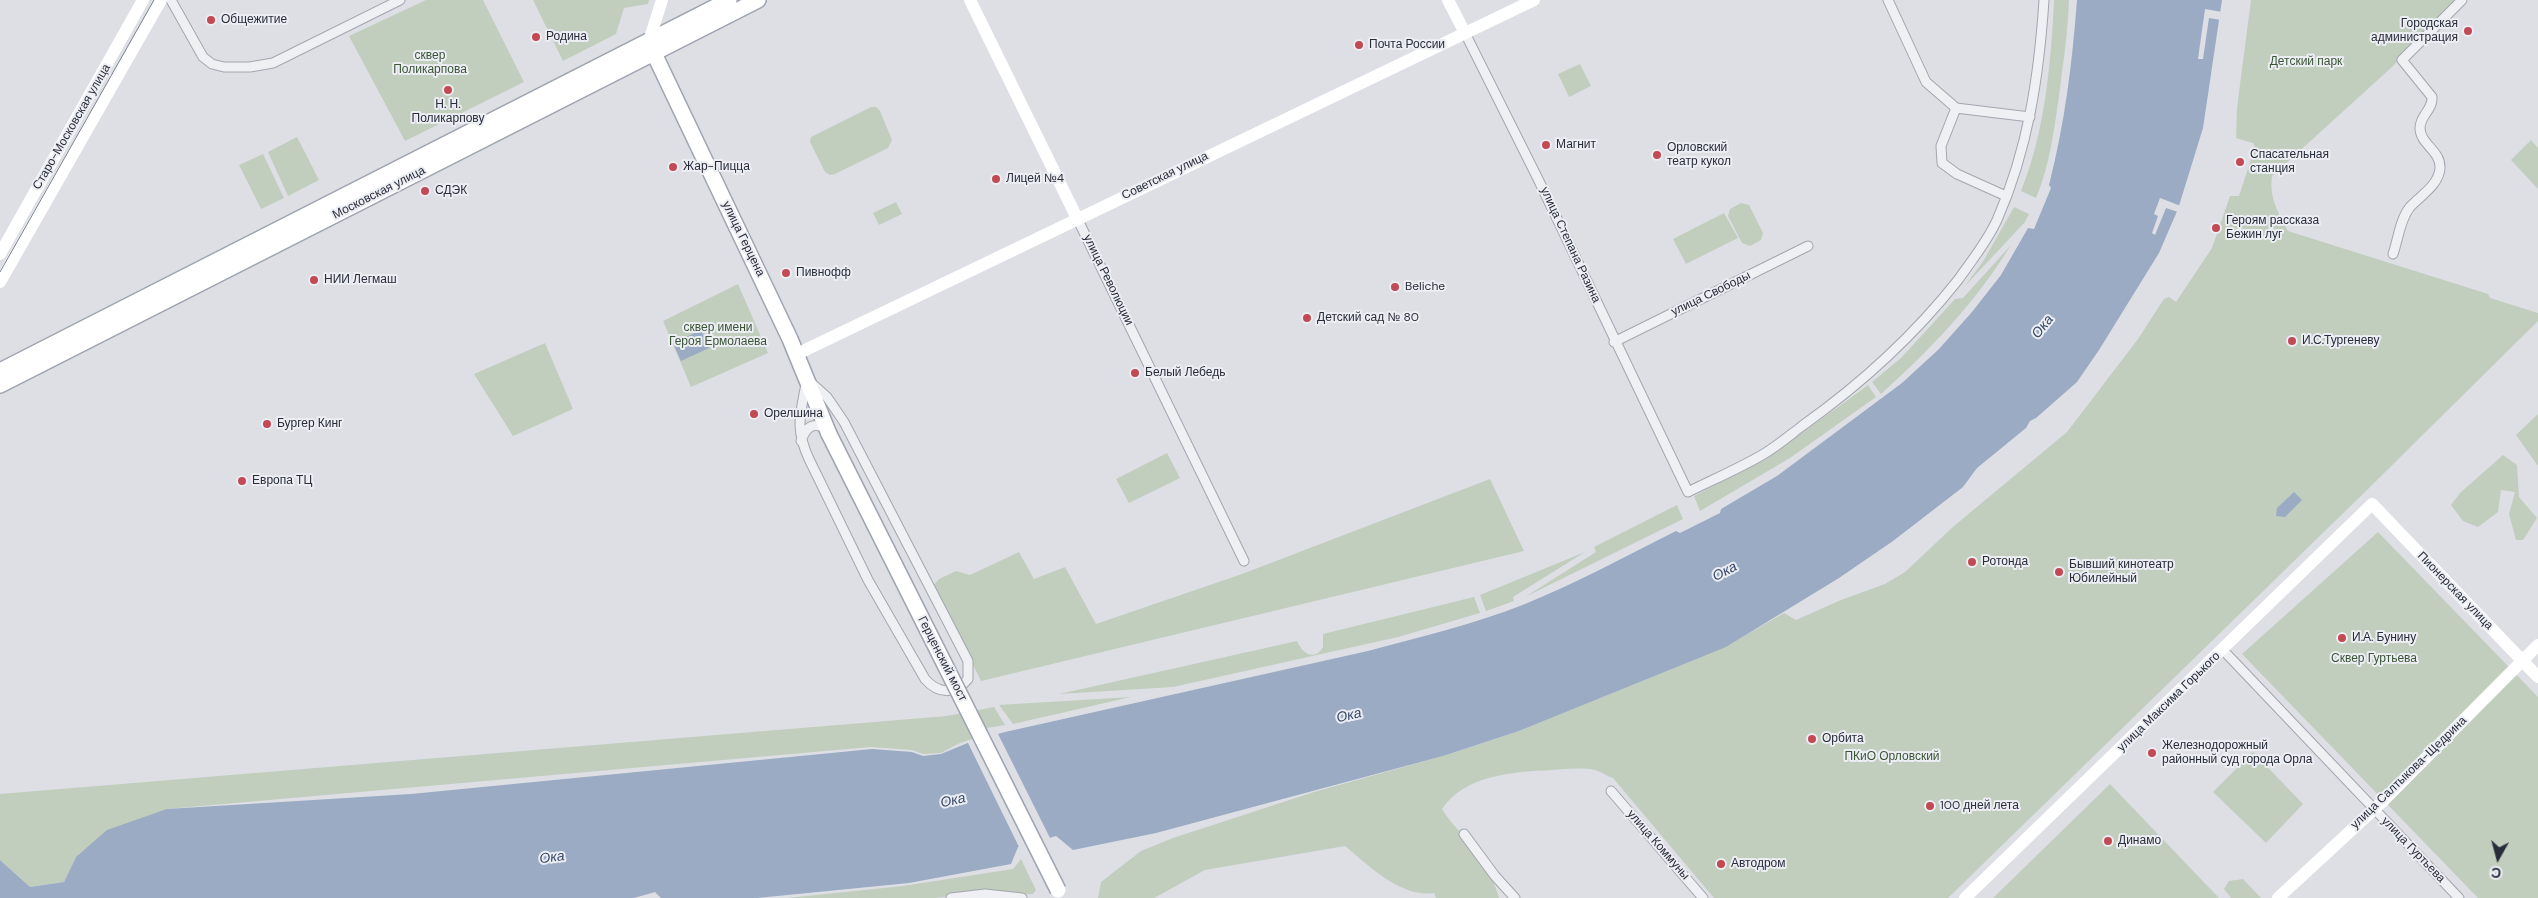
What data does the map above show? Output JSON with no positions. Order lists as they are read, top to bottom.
{
  "streets": {
    "main road": ["Московская улица", "улица Герцена", "Герценский мост"],
    "street": [
      "Старо-Московская улица",
      "Советская улица",
      "улица Степана Разина",
      "улица Революции",
      "улица Свободы",
      "Пионерская улица",
      "улица Максима Горького",
      "улица Салтыкова-Щедрина",
      "улица Коммуны",
      "улица Гуртьева"
    ]
  },
  "crossings": [
    ["Советская улица", "улица Герцена"],
    ["Советская улица", "улица Степана Разина"],
    ["Советская улица", "улица Революции"],
    ["Московская улица", "улица Герцена"],
    ["улица Герцена", "Герценский мост"],
    ["улица Степана Разина", "улица Свободы"],
    ["Пионерская улица", "улица Максима Горького"],
    ["Пионерская улица", "улица Салтыкова-Щедрина"],
    ["улица Максима Горького", "улица Гуртьева"],
    ["улица Салтыкова-Щедрина", "улица Гуртьева"]
  ],
  "water": ["Ока"],
  "parks": [
    "сквер Поликарпова",
    "Детский парк",
    "сквер имени Героя Ермолаева",
    "Сквер Гуртьева",
    "ПКиО Орловский"
  ],
  "places": [
    "Общежитие",
    "Городская администрация",
    "Родина",
    "Почта России",
    "Н. Н. Поликарпову",
    "Магнит",
    "Орловский театр кукол",
    "Спасательная станция",
    "Жар-Пицца",
    "Лицей №4",
    "СДЭК",
    "Героям рассказа Бежин луг",
    "Пивнофф",
    "НИИ Легмаш",
    "Beliche",
    "Детский сад № 80",
    "И.С.Тургеневу",
    "Белый Лебедь",
    "Орелшина",
    "Бургер Кинг",
    "Европа ТЦ",
    "Ротонда",
    "Бывший кинотеатр Юбилейный",
    "И.А. Бунину",
    "Орбита",
    "Железнодорожный районный суд города Орла",
    "100 дней лета",
    "Динамо",
    "Автодром"
  ],
  "north": "bottom"
}
